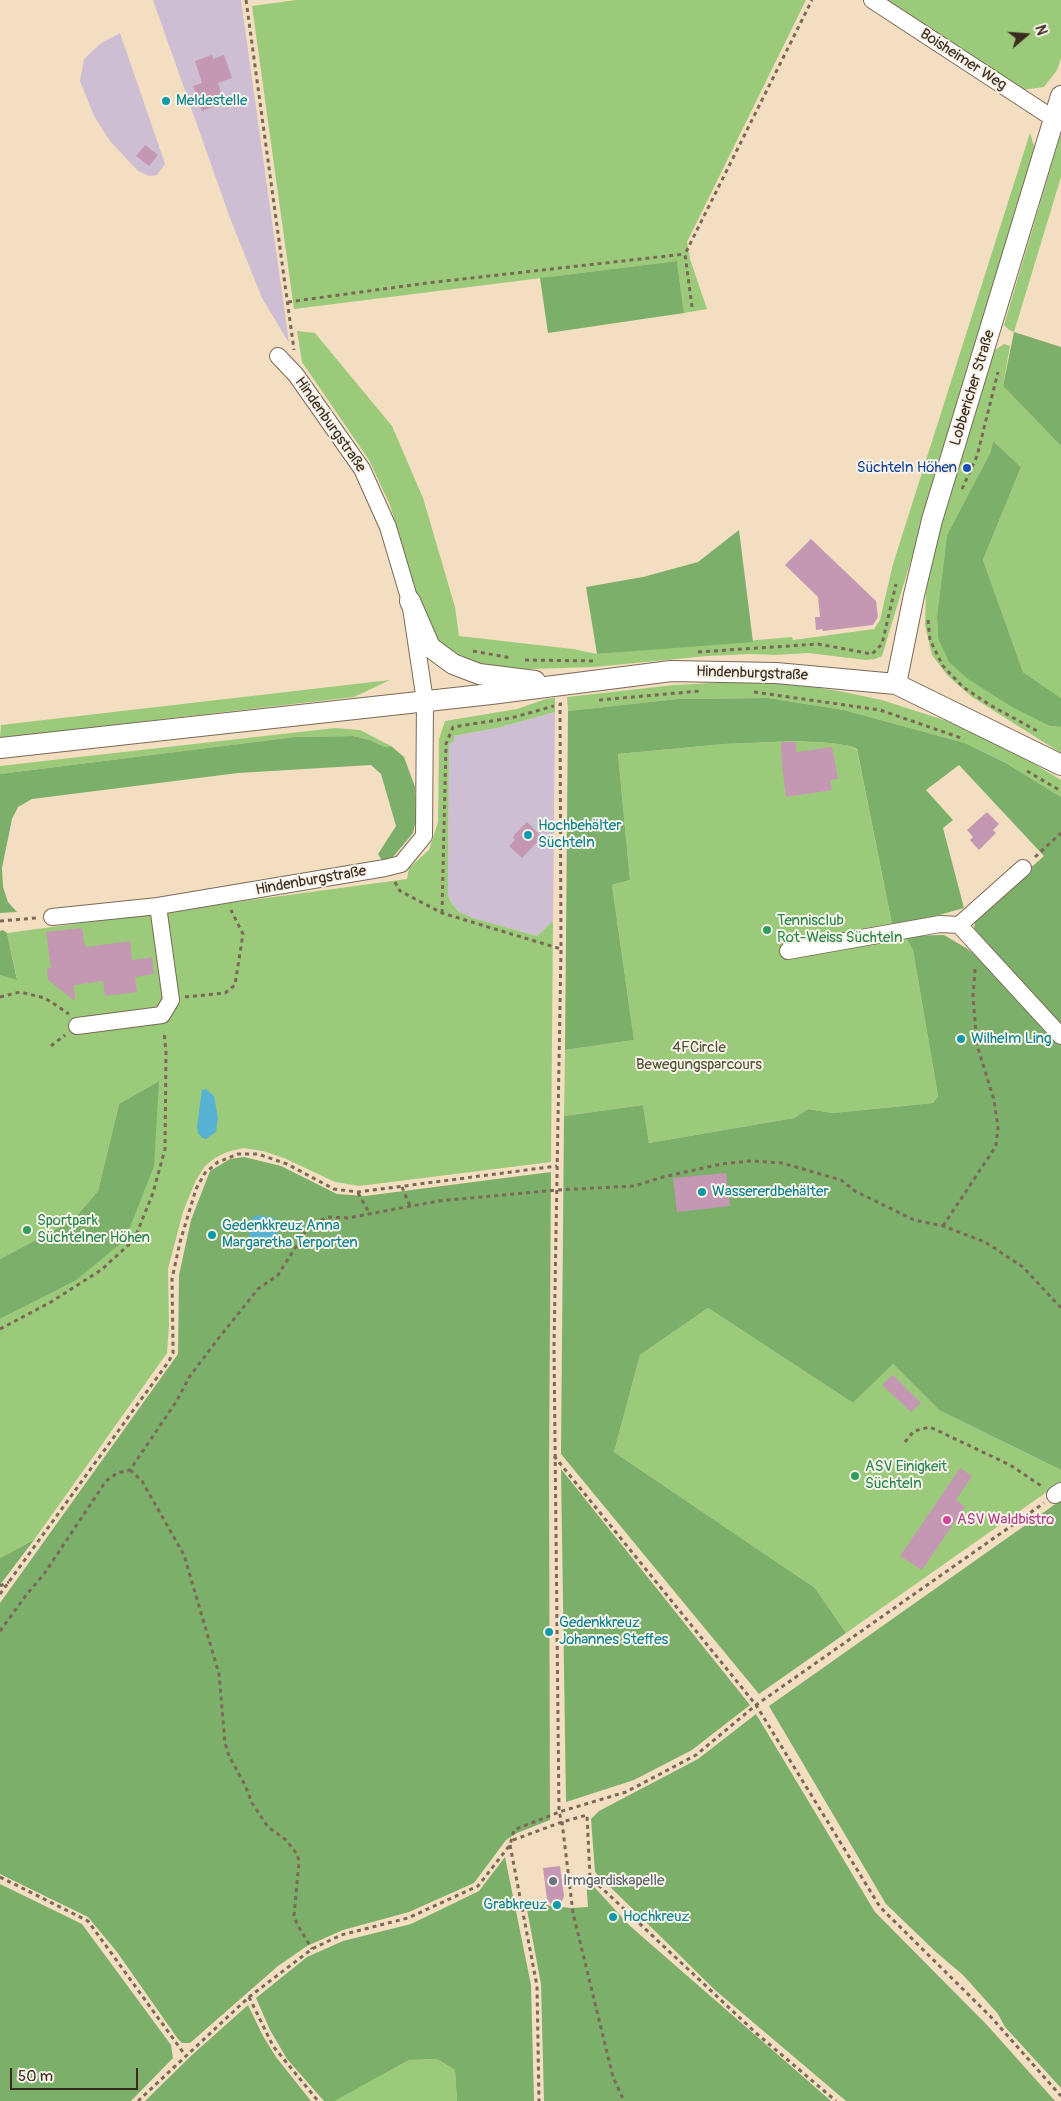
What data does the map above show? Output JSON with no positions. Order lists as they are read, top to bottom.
{
  "streets": {
    "main road": ["Lobbericher Straße", "Hindenburgstraße"],
    "street": ["Boisheimer Weg"]
  },
  "crossings": [
    ["Boisheimer Weg", "Lobbericher Straße"],
    ["Lobbericher Straße", "Hindenburgstraße"]
  ],
  "parks": ["4FCircle Bewegungsparcours"],
  "places": [
    "Meldestelle",
    "Süchteln Höhen",
    "Hochbehälter Süchteln",
    "Tennisclub Rot-Weiss Süchteln",
    "Wilhelm Ling",
    "Wassererdbehälter",
    "Sportpark Süchtelner Höhen",
    "Gedenkkreuz Anna Margaretha Terporten",
    "ASV Einigkeit Süchteln",
    "ASV Waldbistro",
    "Gedenkkreuz Johannes Steffes",
    "Irmgardiskapelle",
    "Grabkreuz",
    "Hochkreuz"
  ],
  "scale_bar": "50 m",
  "north": "right"
}
